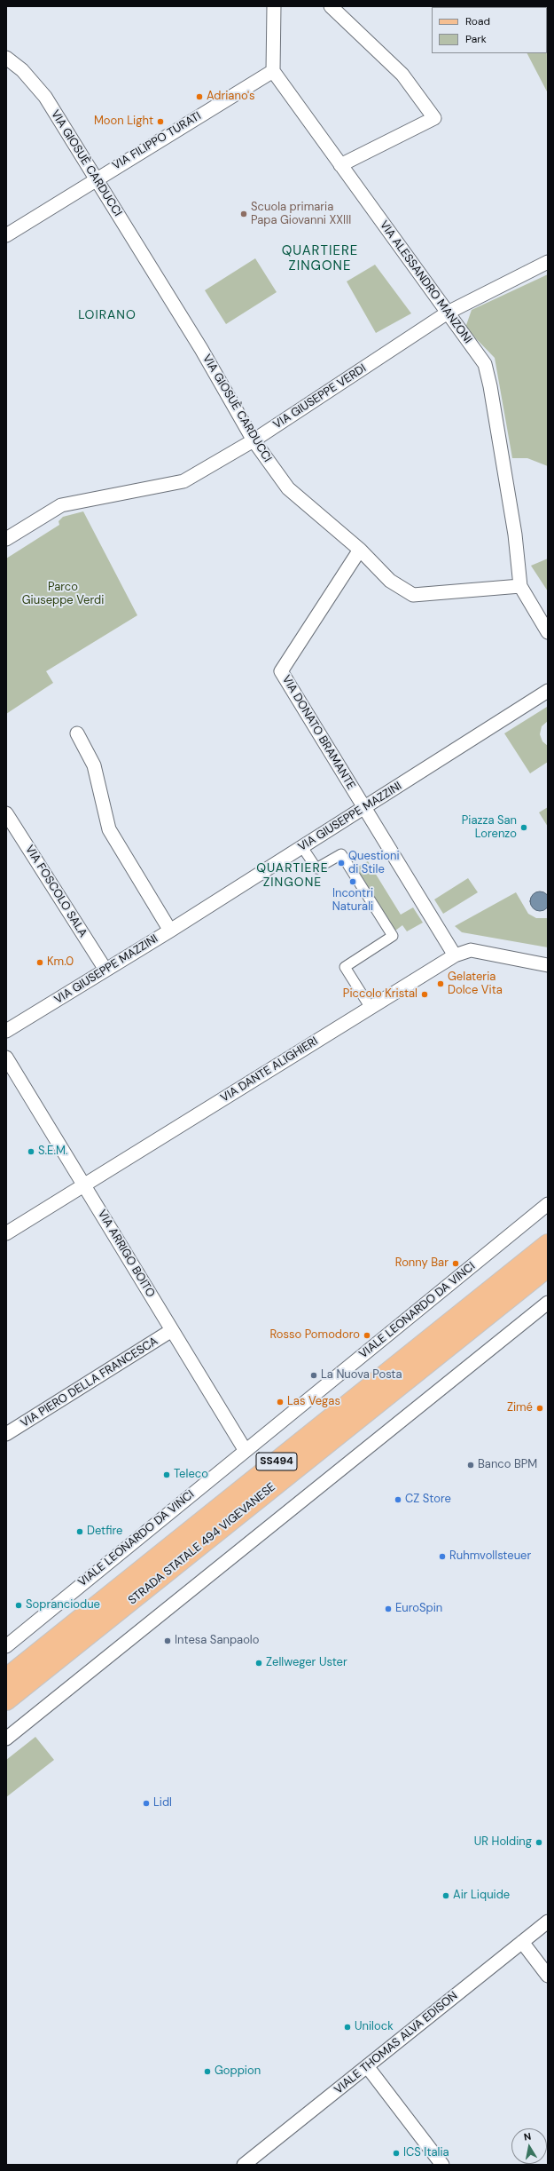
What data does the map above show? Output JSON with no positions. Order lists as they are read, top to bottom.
{
  "streets": {
    "main road": ["SS494", "STRADA STATALE 494 VIGEVANESE"],
    "street": [
      "VIA FILIPPO TURATI",
      "VIA GIOSUÈ CARDUCCI",
      "VIA ALESSANDRO MANZONI",
      "VIA GIUSEPPE VERDI",
      "VIA DONATO BRAMANTE",
      "VIA GIUSEPPE MAZZINI",
      "VIA FOSCOLO SALA",
      "VIA DANTE ALIGHIERI",
      "VIA ARRIGO BOITO",
      "VIALE LEONARDO DA VINCI",
      "VIA PIERO DELLA FRANCESCA",
      "VIALE THOMAS ALVA EDISON"
    ]
  },
  "crossings": [
    ["VIA FILIPPO TURATI", "VIA GIOSUÈ CARDUCCI"],
    ["VIA FILIPPO TURATI", "VIA ALESSANDRO MANZONI"],
    ["VIA GIOSUÈ CARDUCCI", "VIA ALESSANDRO MANZONI"],
    ["VIA GIOSUÈ CARDUCCI", "VIA GIUSEPPE VERDI"],
    ["VIA GIOSUÈ CARDUCCI", "VIA DONATO BRAMANTE"],
    ["VIA ALESSANDRO MANZONI", "VIA GIUSEPPE VERDI"],
    ["VIA DONATO BRAMANTE", "VIA GIUSEPPE MAZZINI"],
    ["VIA GIUSEPPE MAZZINI", "VIA FOSCOLO SALA"],
    ["VIA DANTE ALIGHIERI", "VIA ARRIGO BOITO"],
    ["VIA ARRIGO BOITO", "VIALE LEONARDO DA VINCI"],
    ["VIA ARRIGO BOITO", "VIA PIERO DELLA FRANCESCA"]
  ],
  "districts": ["QUARTIERE ZINGONE", "LOIRANO", "QUARTIERE ZINGONE"],
  "parks": ["Parco Giuseppe Verdi"],
  "places": [
    "Adriano's",
    "Moon Light",
    "Scuola primaria Papa Giovanni XXIII",
    "Piazza San Lorenzo",
    "Questioni di Stile",
    "Incontri Naturali",
    "Km.0",
    "Gelateria Dolce Vita",
    "Piccolo Kristal",
    "S.E.M.",
    "Ronny Bar",
    "Rosso Pomodoro",
    "La Nuova Posta",
    "Las Vegas",
    "Zimé",
    "Banco BPM",
    "Teleco",
    "CZ Store",
    "Detfire",
    "Ruhmvollsteuer",
    "Sopranciodue",
    "EuroSpin",
    "Intesa Sanpaolo",
    "Zellweger Uster",
    "Lidl",
    "UR Holding",
    "Air Liquide",
    "Unilock",
    "Goppion",
    "ICS Italia"
  ],
  "legend": ["Road", "Park"],
  "north": "top"
}
